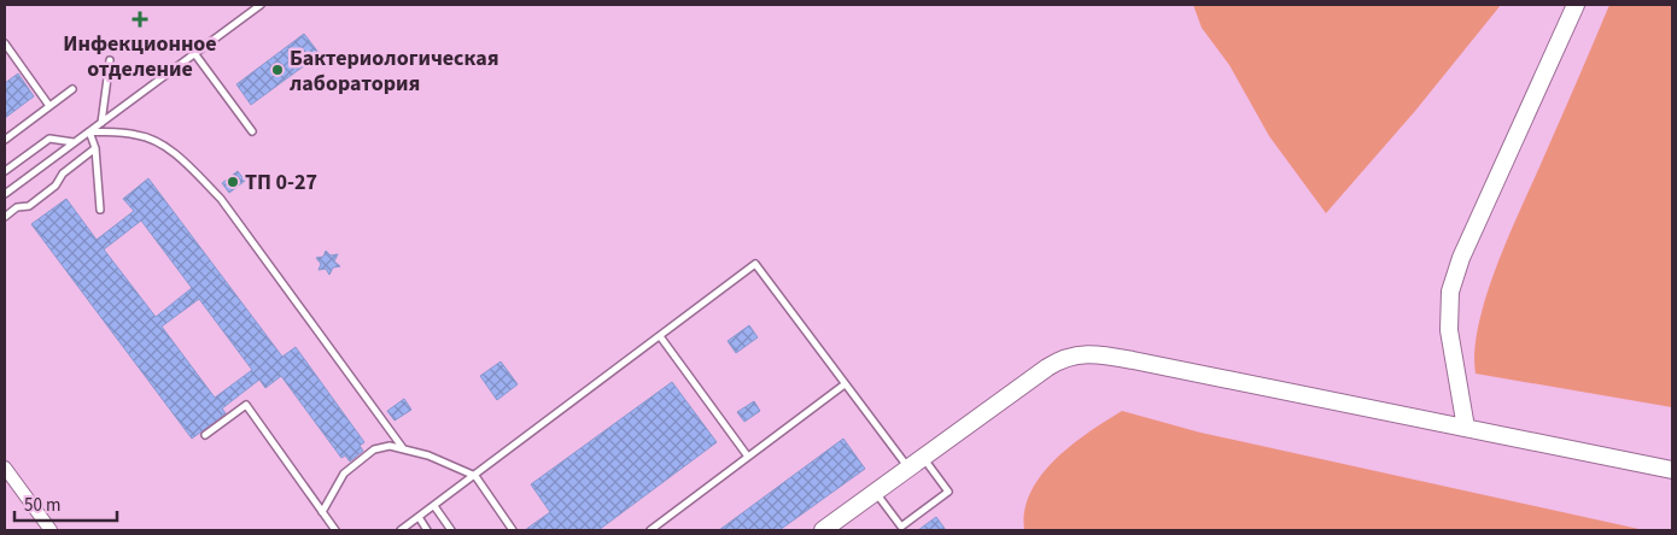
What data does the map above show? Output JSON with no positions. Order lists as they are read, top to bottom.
{
  "places": {
    "health": ["Инфекционное отделение"],
    "other": ["Бактериологическая лаборатория", "ТП 0-27"]
  },
  "scale_bar": "50 m"
}
